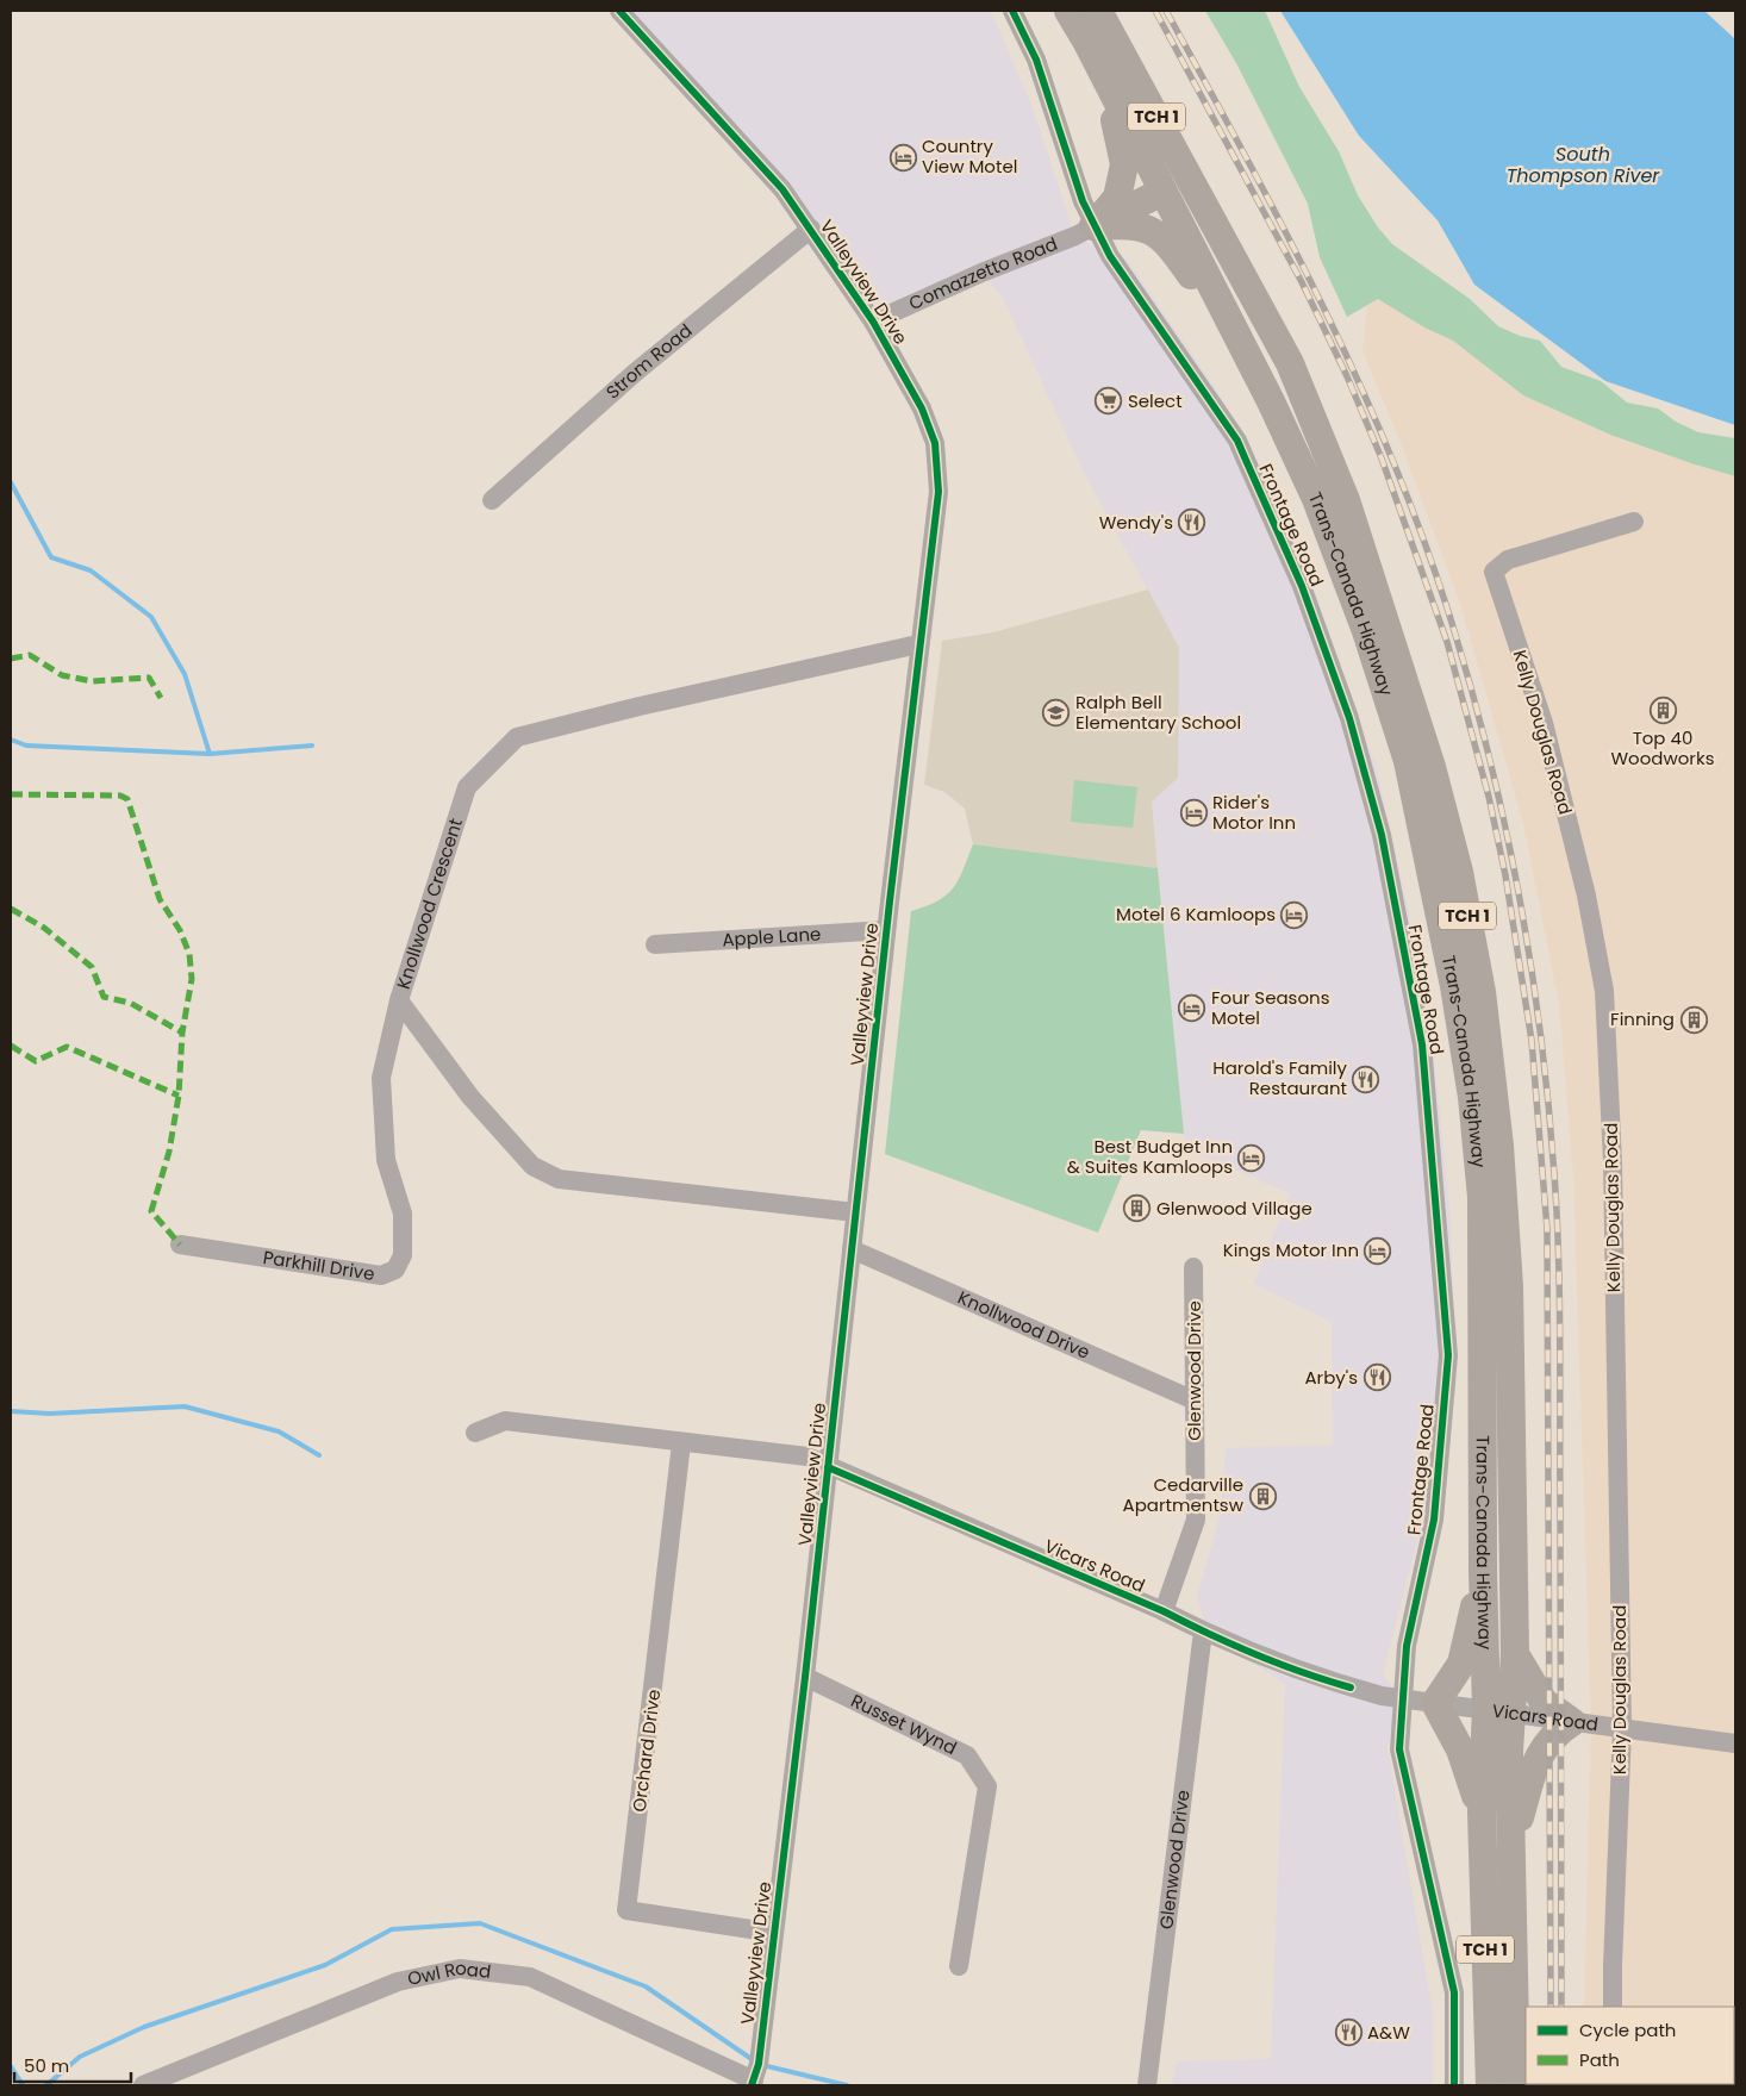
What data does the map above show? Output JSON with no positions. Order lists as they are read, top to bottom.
{
  "streets": {
    "highway": ["TCH 1", "Trans-Canada Highway"],
    "street": [
      "Comazzetto Road",
      "Valleyview Drive",
      "Strom Road",
      "Frontage Road",
      "Kelly Douglas Road",
      "Knollwood Crescent",
      "Apple Lane",
      "Parkhill Drive",
      "Knollwood Drive",
      "Glenwood Drive",
      "Vicars Road",
      "Russet Wynd",
      "Orchard Drive",
      "Owl Road"
    ]
  },
  "crossings": [
    ["Comazzetto Road", "Valleyview Drive"],
    ["Comazzetto Road", "Frontage Road"],
    ["Valleyview Drive", "Strom Road"],
    ["Valleyview Drive", "Knollwood Crescent"],
    ["Valleyview Drive", "Apple Lane"],
    ["Valleyview Drive", "Knollwood Drive"],
    ["Valleyview Drive", "Vicars Road"],
    ["Valleyview Drive", "Russet Wynd"],
    ["Valleyview Drive", "Orchard Drive"],
    ["Valleyview Drive", "Owl Road"],
    ["Frontage Road", "Vicars Road"],
    ["Trans-Canada Highway", "Vicars Road"],
    ["Kelly Douglas Road", "Vicars Road"],
    ["Knollwood Crescent", "Parkhill Drive"],
    ["Knollwood Drive", "Glenwood Drive"],
    ["Glenwood Drive", "Vicars Road"]
  ],
  "water": ["South Thompson River"],
  "places": {
    "hotel": [
      "Country View Motel",
      "Rider's Motor Inn",
      "Motel 6 Kamloops",
      "Four Seasons Motel",
      "Best Budget Inn & Suites Kamloops",
      "Kings Motor Inn"
    ],
    "supermarket": ["Select"],
    "restaurant": [
      "Wendy's",
      "Harold's Family Restaurant",
      "Arby's",
      "A&W"
    ],
    "building": [
      "Top 40 Woodworks",
      "Finning",
      "Glenwood Village",
      "Cedarville Apartmentsw"
    ],
    "school or university": ["Ralph Bell Elementary School"]
  },
  "legend": ["Cycle path", "Path"],
  "scale_bar": "50 m"
}
